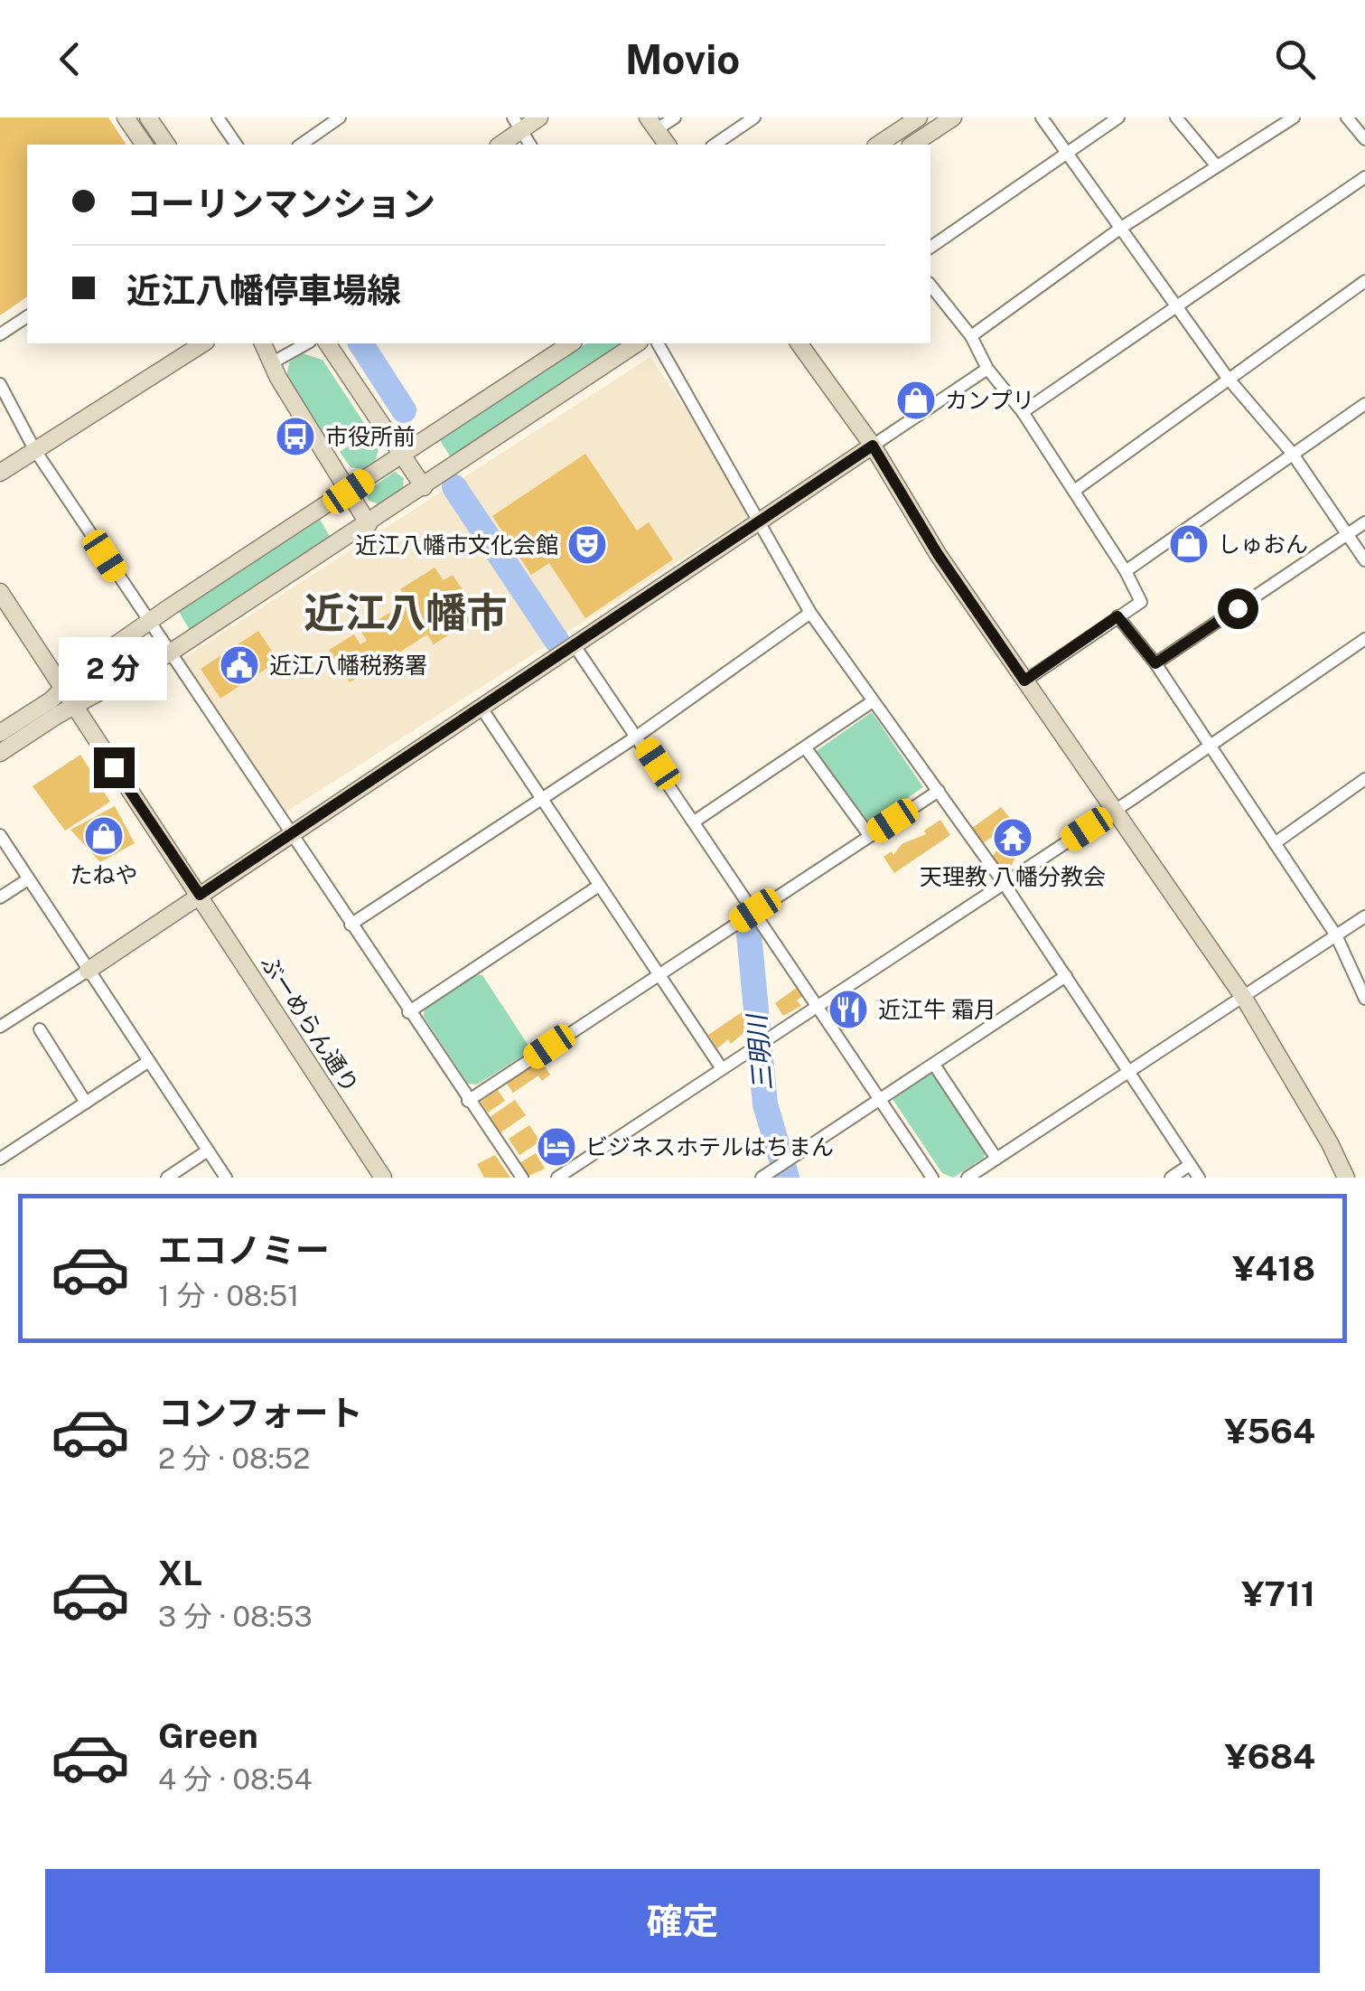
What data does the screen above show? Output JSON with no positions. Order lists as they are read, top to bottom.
{
  "streets": {
    "street": ["ぶーめらん通り"]
  },
  "districts": ["近江八幡市"],
  "water": ["三明川"],
  "places": {
    "shop": ["カンプリ", "しゅおん", "たねや"],
    "bus stop": ["市役所前"],
    "theatre": ["近江八幡市文化会館"],
    "public building": ["近江八幡税務署"],
    "temple": ["天理教 八幡分教会"],
    "restaurant": ["近江牛 霜月"],
    "hotel": ["ビジネスホテルはちまん"]
  },
  "page": {
    "header": "Movio",
    "banner": ["コーリンマンション", "近江八幡停車場線"],
    "bubble": "2 分",
    "list": [
      {
        "name": "エコノミー",
        "note": "1 分 · 08:51",
        "value": "¥418"
      },
      {
        "name": "コンフォート",
        "note": "2 分 · 08:52",
        "value": "¥564"
      },
      {
        "name": "XL",
        "note": "3 分 · 08:53",
        "value": "¥711"
      },
      {
        "name": "Green",
        "note": "4 分 · 08:54",
        "value": "¥684"
      }
    ],
    "buttons": "確定"
  }
}
